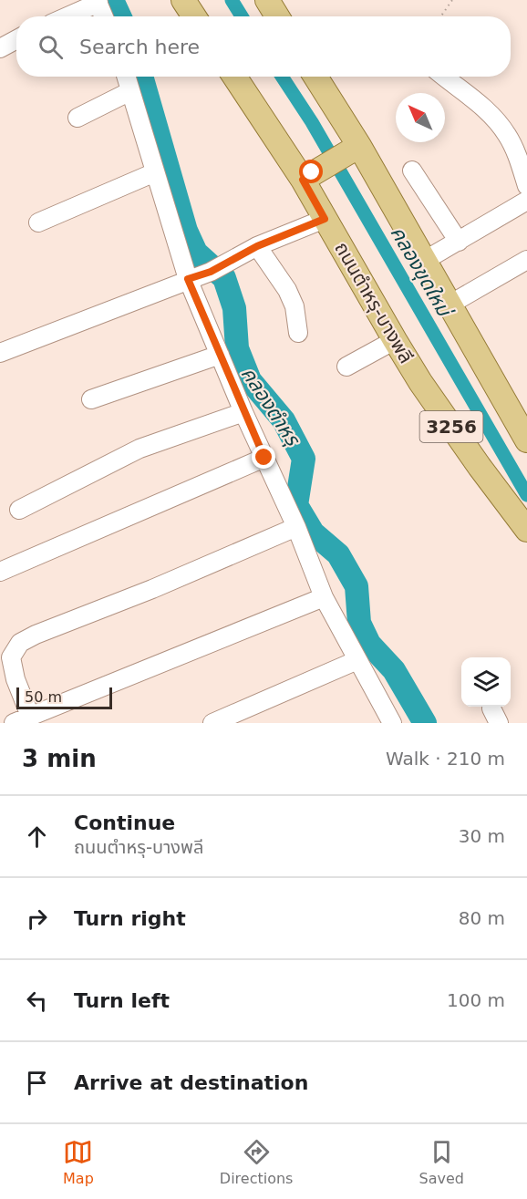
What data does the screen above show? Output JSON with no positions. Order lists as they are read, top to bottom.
{
  "streets": {
    "main road": ["ถนนตำหรุ-บางพลี", "3256"]
  },
  "water": ["คลองขุดใหม่", "คลองตำหรุ"],
  "scale_bar": "50 m",
  "north": "top left",
  "page": {
    "search": "Search here",
    "scale": "50 m",
    "heading": ["3 min", "Walk · 210 m"],
    "list": [
      ["Continue", "ถนนตำหรุ-บางพลี", "30 m"],
      ["Turn right", "80 m"],
      ["Turn left", "100 m"],
      "Arrive at destination"
    ],
    "nav": ["Map", "Directions", "Saved"]
  }
}
